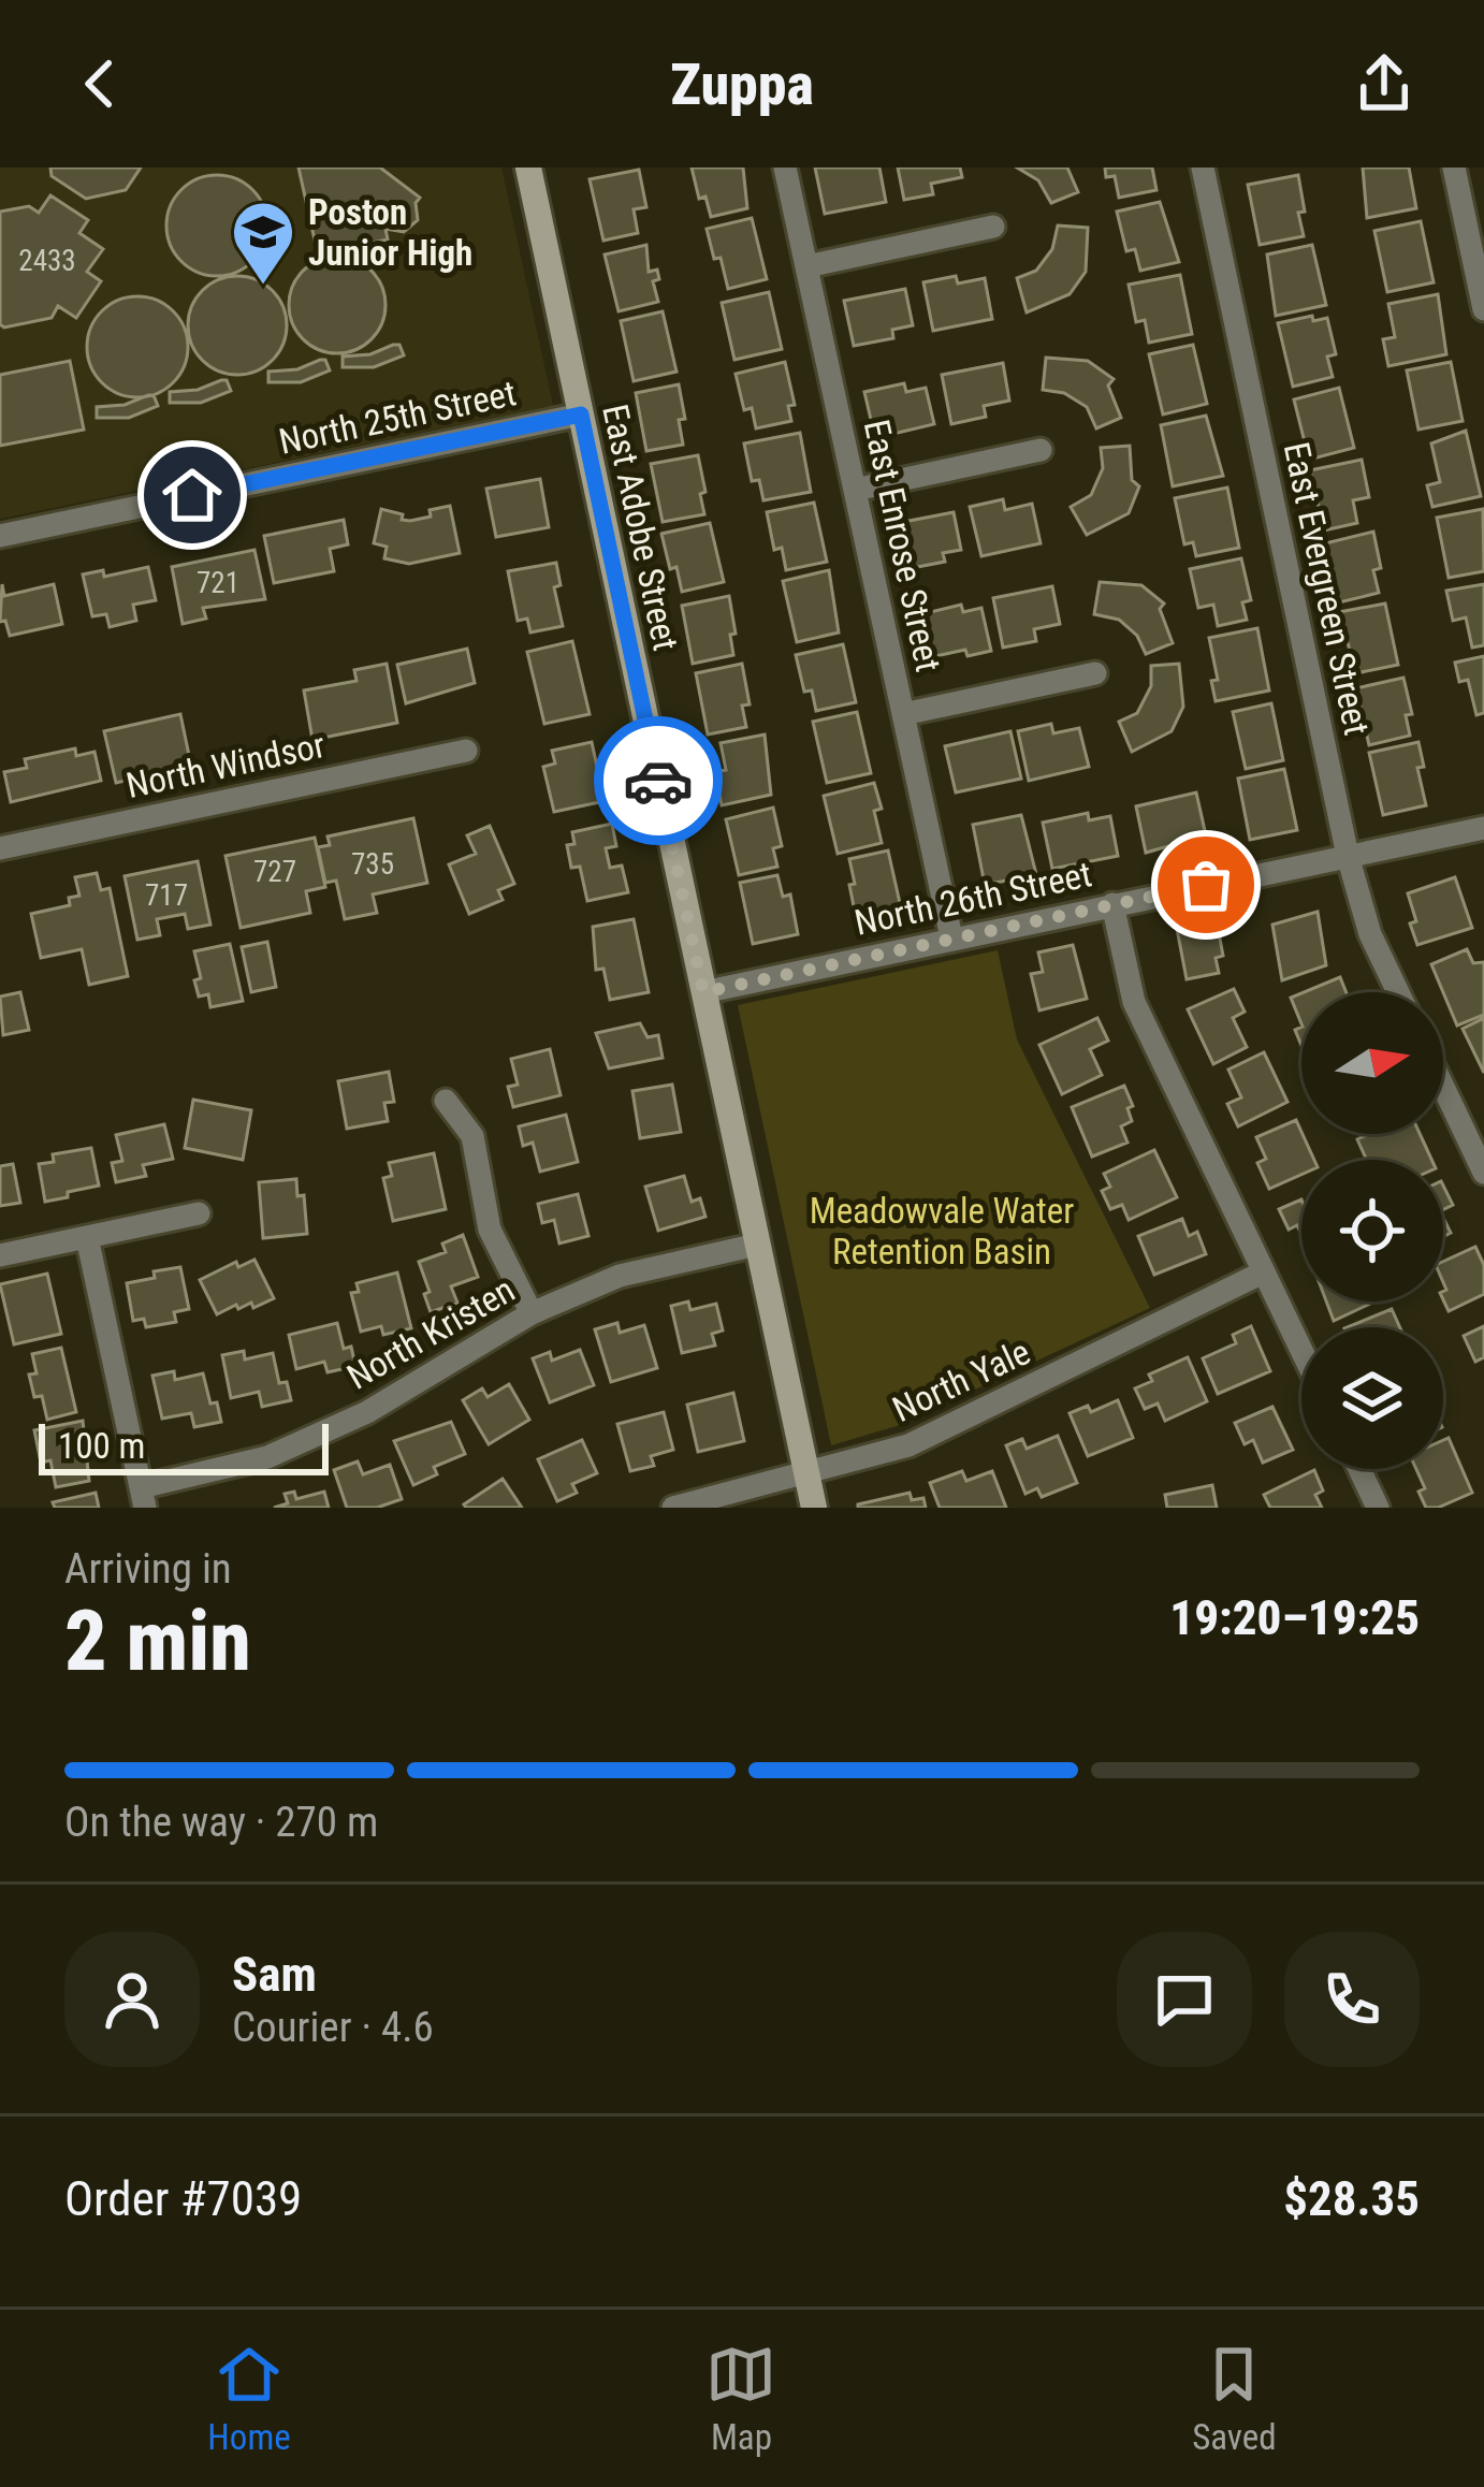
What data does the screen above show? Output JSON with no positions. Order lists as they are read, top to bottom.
{
  "streets": {
    "street": [
      "North 25th Street",
      "East Adobe Street",
      "East Enrose Street",
      "East Evergreen Street",
      "North Windsor",
      "North 26th Street",
      "North Kristen",
      "North Yale"
    ]
  },
  "crossings": [
    ["North 25th Street", "East Adobe Street"],
    ["East Adobe Street", "North 26th Street"],
    ["East Adobe Street", "North Kristen"],
    ["East Adobe Street", "North Yale"],
    ["East Enrose Street", "North 26th Street"],
    ["East Evergreen Street", "North 26th Street"]
  ],
  "parks": ["Meadowvale Water Retention Basin"],
  "places": {
    "school or university": ["Poston Junior High"]
  },
  "house_numbers": [
    "2433",
    "721",
    "735",
    "727",
    "717"
  ],
  "scale_bar": "100 m",
  "north": "right",
  "page": {
    "header": "Zuppa",
    "scale": "100 m",
    "heading": ["2 min", "Arriving in", "19:20–19:25"],
    "panel": [
      "Sam",
      "Courier · 4.6",
      "Order #7039",
      "$28.35"
    ],
    "bar": "On the way · 270 m",
    "tabs": ["Home", "Map", "Saved"]
  }
}
